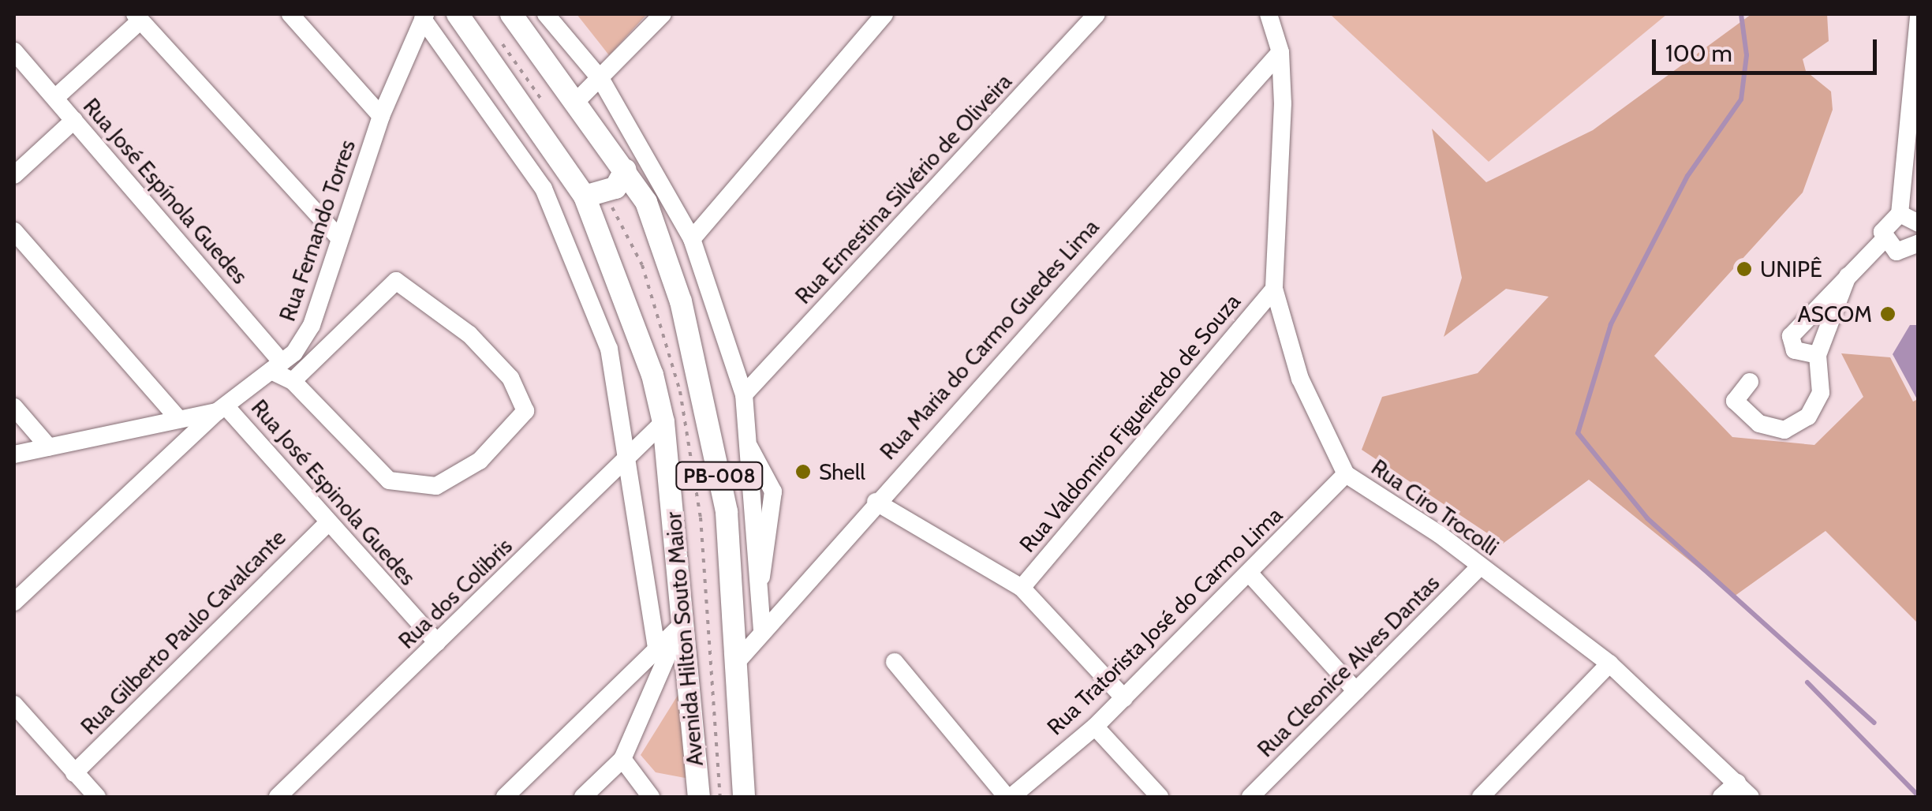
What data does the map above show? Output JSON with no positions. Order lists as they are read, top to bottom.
{
  "streets": {
    "main road": ["PB-008", "Avenida Hilton Souto Maior"],
    "street": [
      "Rua Ernestina Silvério de Oliveira",
      "Rua José Espínola Guedes",
      "Rua Fernando Torres",
      "Rua Maria do Carmo Guedes Lima",
      "Rua Valdomiro Figueiredo de Souza",
      "Rua José Espinola Guedes",
      "Rua Ciro Trocolli",
      "Rua dos Colibris",
      "Rua Tratorista José do Carmo Lima",
      "Rua Gilberto Paulo Cavalcante",
      "Rua Cleonice Alves Dantas"
    ]
  },
  "crossings": [
    ["Rua José Espínola Guedes", "Rua Fernando Torres"],
    ["Rua Fernando Torres", "Rua José Espinola Guedes"],
    ["Rua Maria do Carmo Guedes Lima", "PB-008"],
    ["Rua Maria do Carmo Guedes Lima", "Rua Ciro Trocolli"],
    ["Rua Valdomiro Figueiredo de Souza", "Rua Ciro Trocolli"],
    ["Rua José Espinola Guedes", "Rua dos Colibris"],
    ["Rua José Espinola Guedes", "Rua Gilberto Paulo Cavalcante"],
    ["Rua Ciro Trocolli", "Rua Tratorista José do Carmo Lima"],
    ["Rua Ciro Trocolli", "Rua Cleonice Alves Dantas"],
    ["Rua dos Colibris", "Avenida Hilton Souto Maior"]
  ],
  "places": ["UNIPÊ", "ASCOM", "Shell"],
  "scale_bar": "100 m"
}
